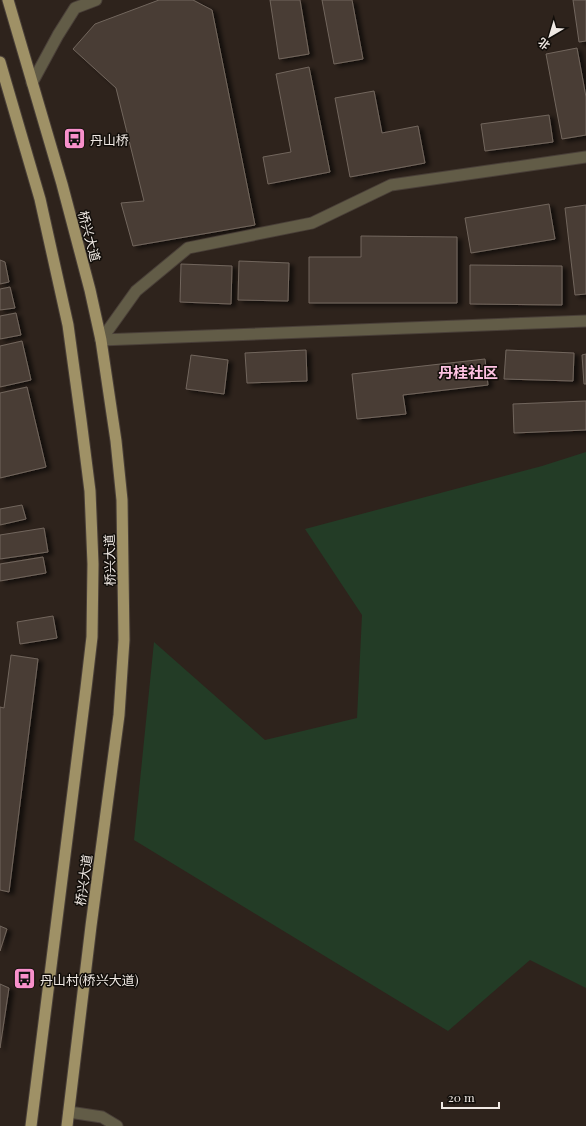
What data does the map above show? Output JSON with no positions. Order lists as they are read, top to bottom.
{
  "streets": {
    "main road": ["桥兴大道"]
  },
  "districts": ["丹桂社区"],
  "places": {
    "bus stop": ["丹山桥", "丹山村(桥兴大道)"]
  },
  "scale_bar": "20 m",
  "north": "bottom left"
}
